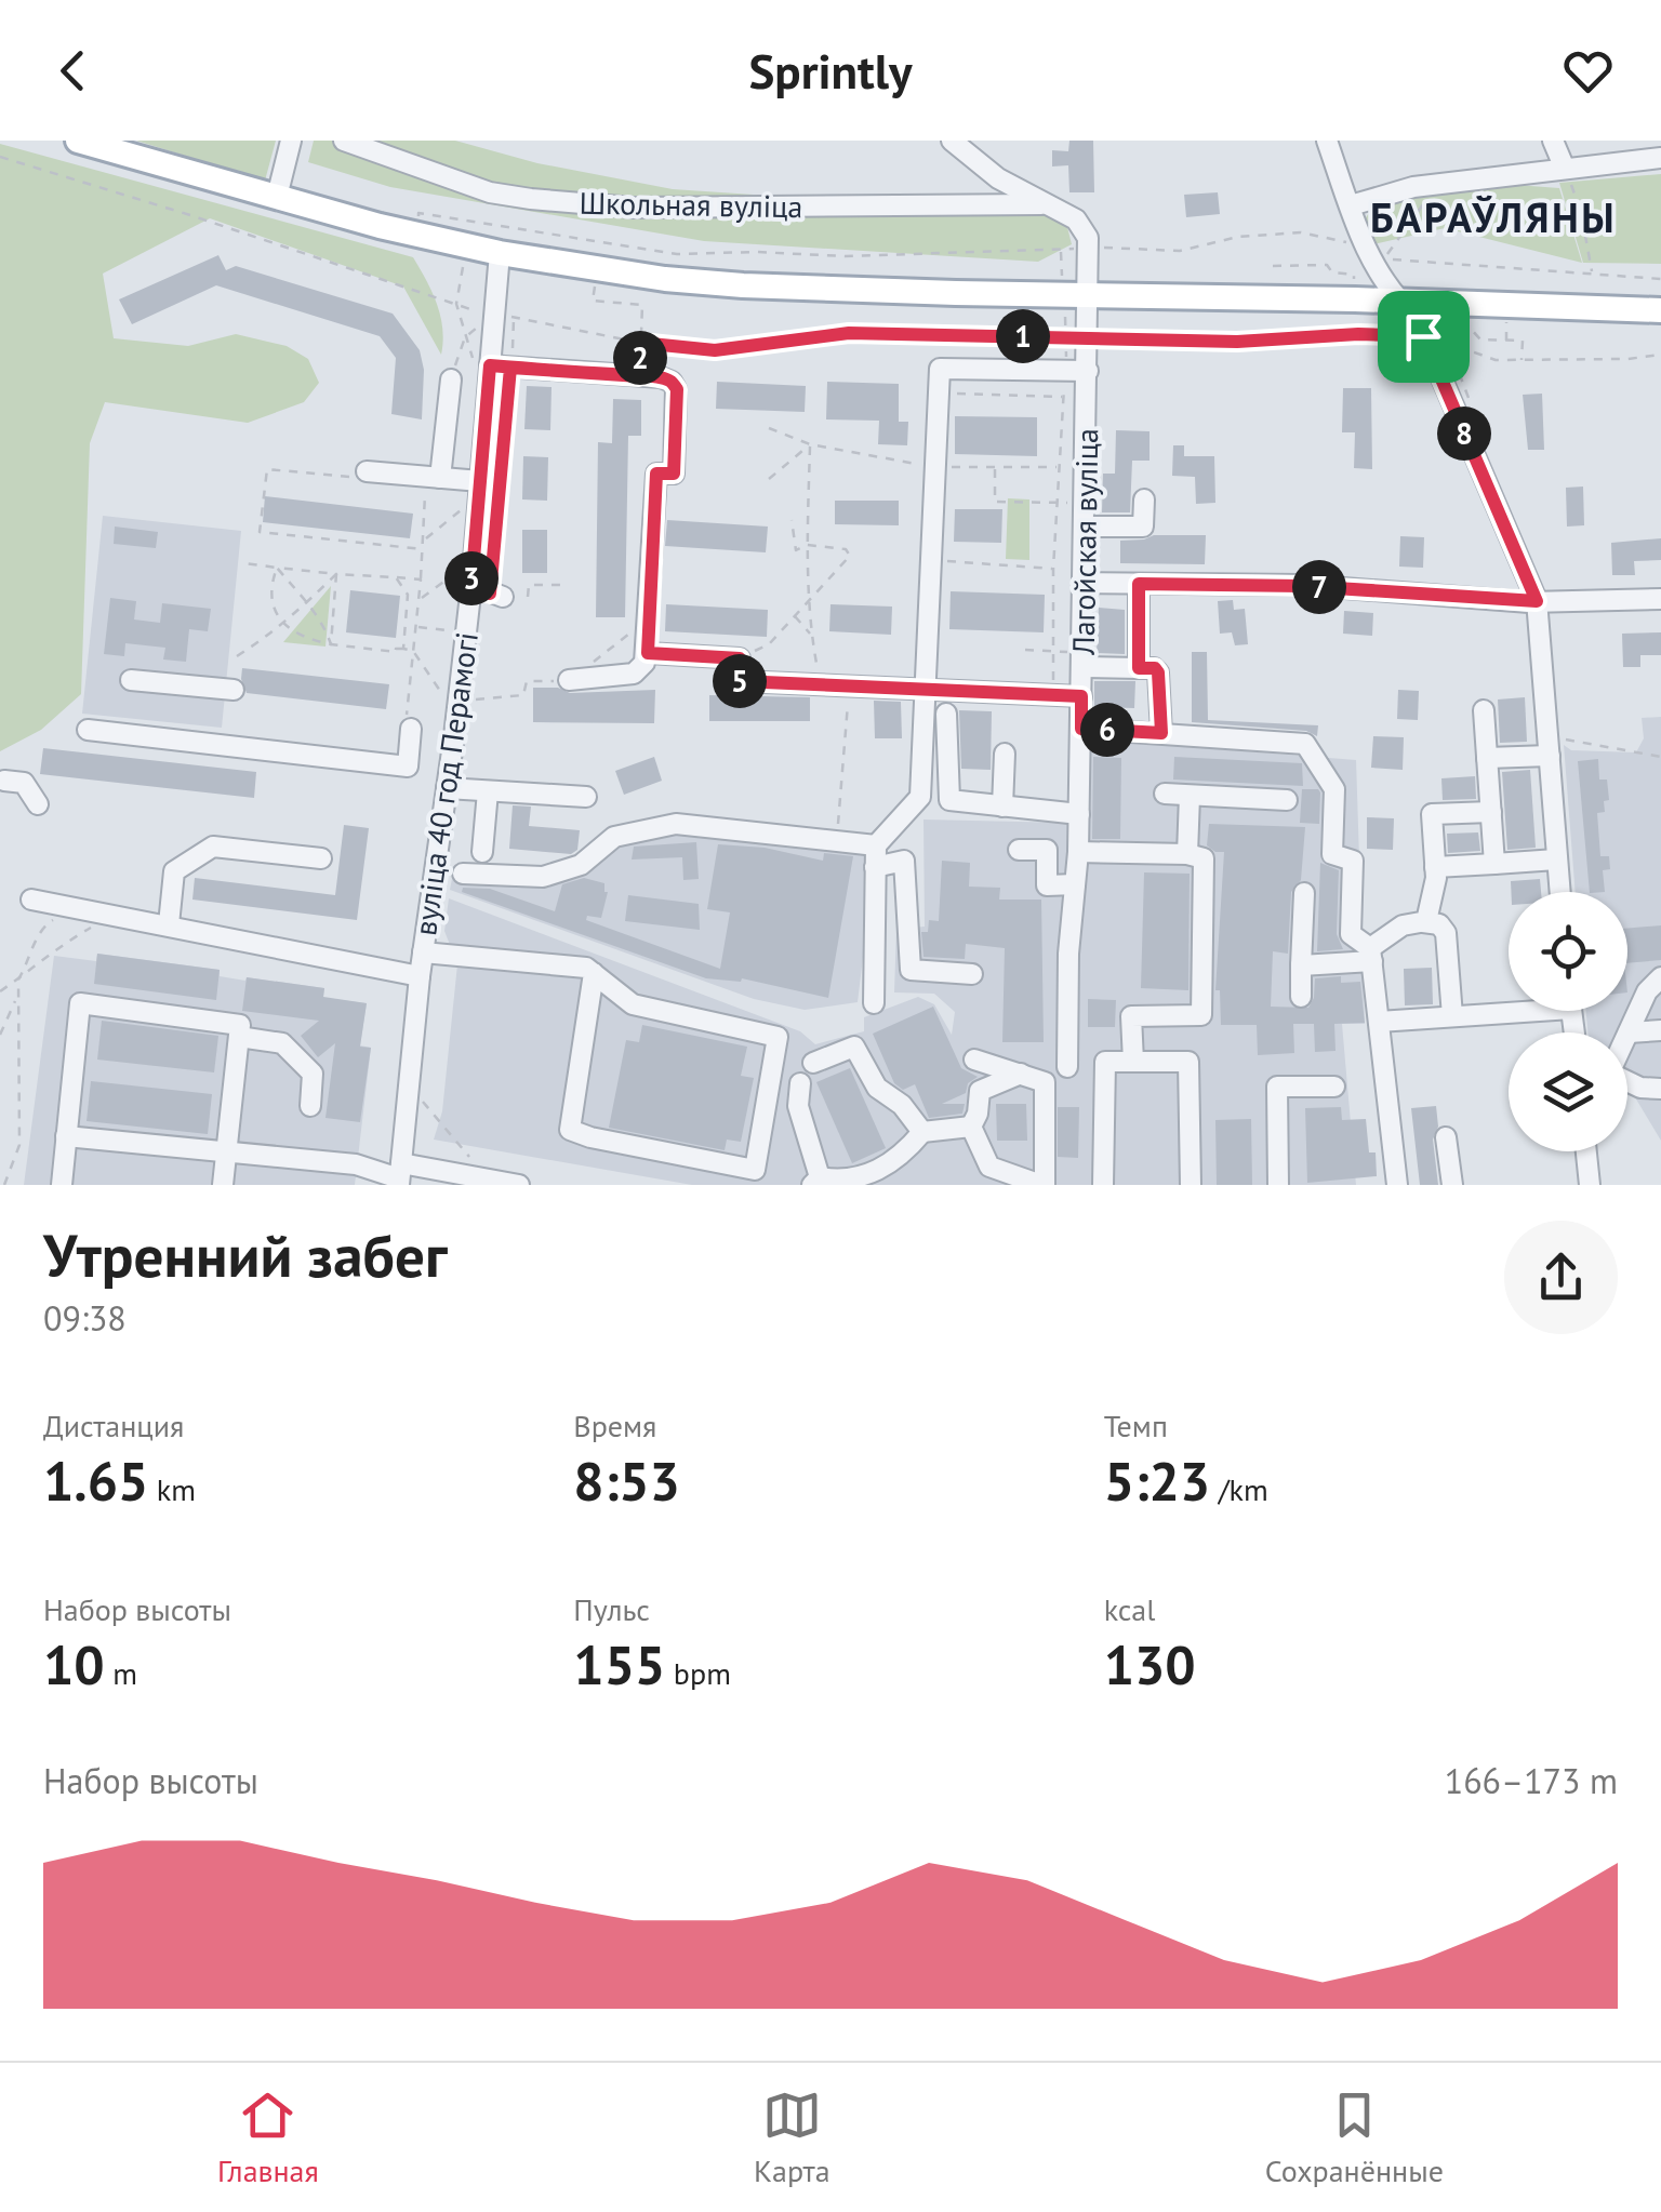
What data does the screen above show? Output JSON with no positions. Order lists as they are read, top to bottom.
{
  "streets": {
    "street": ["Школьная вуліца", "Лагойская вуліца", "вуліца 40 год Перамогі"]
  },
  "districts": ["БАРАЎЛЯНЫ"],
  "page": {
    "header": "Sprintly",
    "pins": [
      "1",
      "2",
      "8",
      "3",
      "7",
      "5",
      "6"
    ],
    "heading": ["Утренний забег", "09:38"],
    "stats": [
      ["Дистанция", "1.65 km"],
      ["Время", "8:53"],
      ["Темп", "5:23 /km"],
      ["Набор высоты", "10 m"],
      ["Пульс", "155 bpm"],
      ["kcal", "130"]
    ],
    "chart": ["Набор высоты", "166–173 m"],
    "tabs": ["Главная", "Карта", "Сохранённые"]
  }
}
